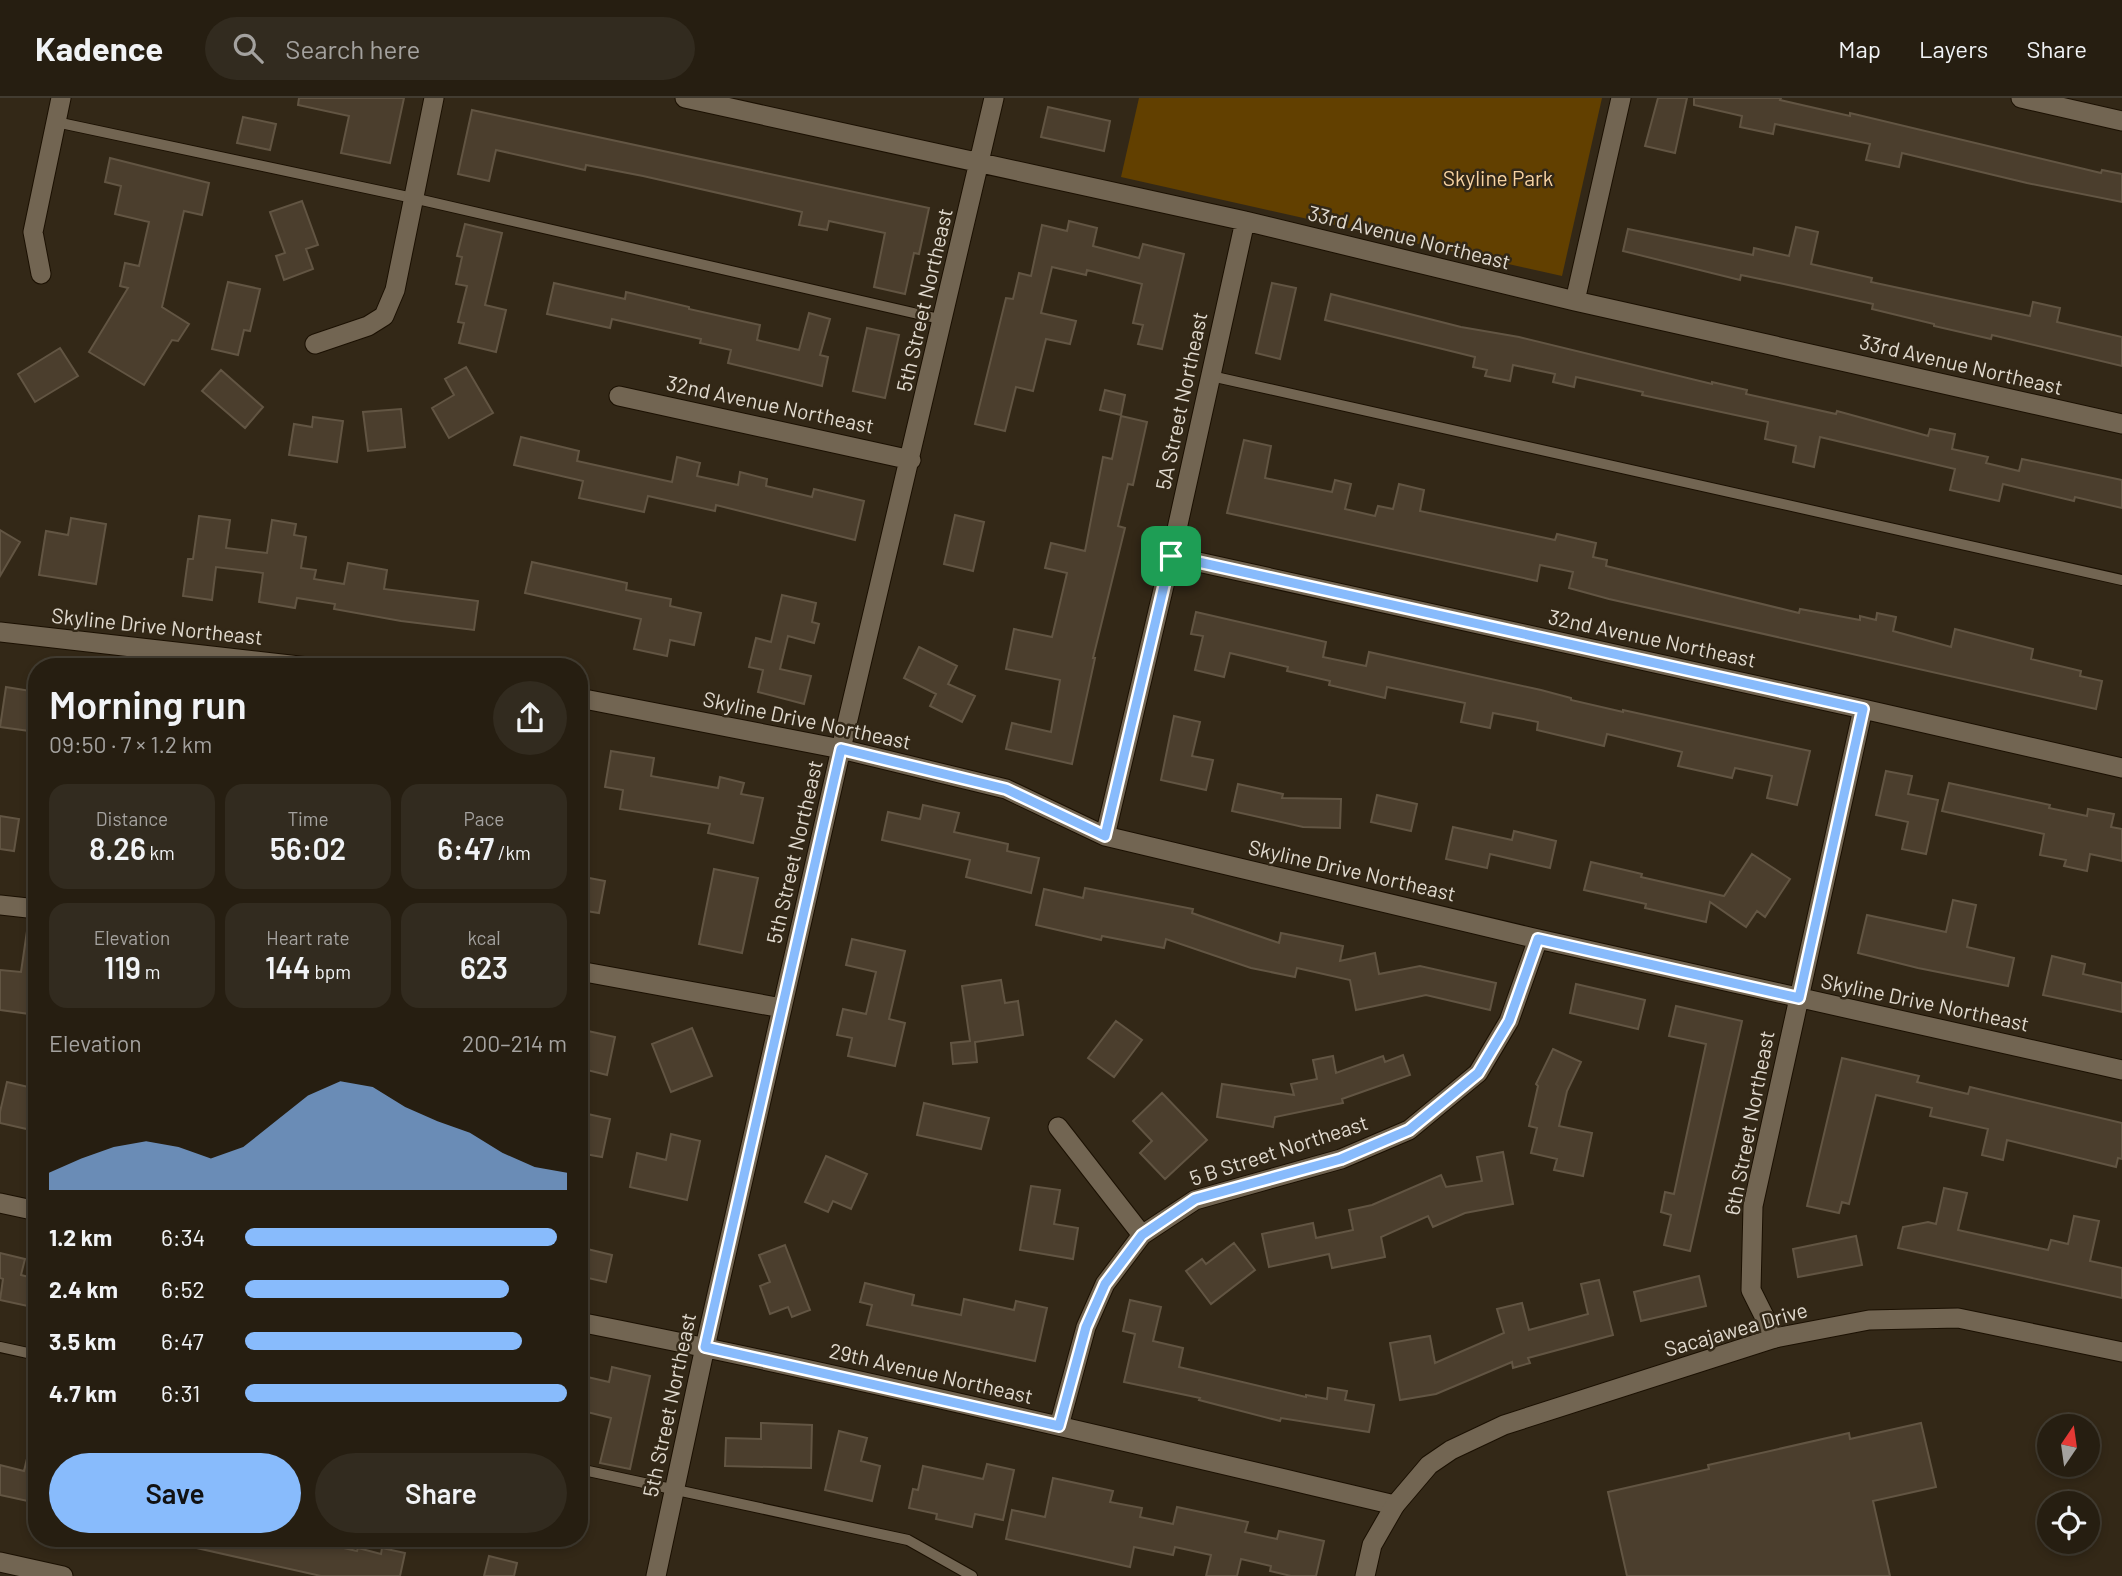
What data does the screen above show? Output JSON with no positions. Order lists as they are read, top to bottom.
{
  "streets": {
    "street": [
      "33rd Avenue Northeast",
      "5th Street Northeast",
      "5A Street Northeast",
      "32nd Avenue Northeast",
      "Skyline Drive Northeast",
      "6th Street Northeast",
      "5 B Street Northeast",
      "Sacajawea Drive",
      "29th Avenue Northeast"
    ]
  },
  "crossings": [
    ["33rd Avenue Northeast", "5th Street Northeast"],
    ["33rd Avenue Northeast", "5A Street Northeast"],
    ["5th Street Northeast", "32nd Avenue Northeast"],
    ["5th Street Northeast", "Skyline Drive Northeast"],
    ["5th Street Northeast", "29th Avenue Northeast"],
    ["5A Street Northeast", "32nd Avenue Northeast"],
    ["5A Street Northeast", "Skyline Drive Northeast"],
    ["32nd Avenue Northeast", "6th Street Northeast"],
    ["Skyline Drive Northeast", "6th Street Northeast"],
    ["Skyline Drive Northeast", "5 B Street Northeast"],
    ["6th Street Northeast", "Sacajawea Drive"],
    ["5 B Street Northeast", "29th Avenue Northeast"],
    ["Sacajawea Drive", "29th Avenue Northeast"]
  ],
  "parks": ["Skyline Park"],
  "north": "top",
  "page": {
    "header": "Kadence",
    "search": "Search here",
    "nav": ["Map", "Layers", "Share"],
    "heading": ["Morning run", "09:50 · 7 × 1.2 km"],
    "stats": [
      ["Distance", "8.26 km"],
      ["Time", "56:02"],
      ["Pace", "6:47 /km"],
      ["Elevation", "119 m"],
      ["Heart rate", "144 bpm"],
      ["kcal", "623"]
    ],
    "chart": ["Elevation", "200–214 m"],
    "list": [
      {
        "name": "1.2 km",
        "note": "6:34"
      },
      {
        "name": "2.4 km",
        "note": "6:52"
      },
      {
        "name": "3.5 km",
        "note": "6:47"
      },
      {
        "name": "4.7 km",
        "note": "6:31"
      }
    ],
    "buttons": ["Save", "Share"]
  }
}
